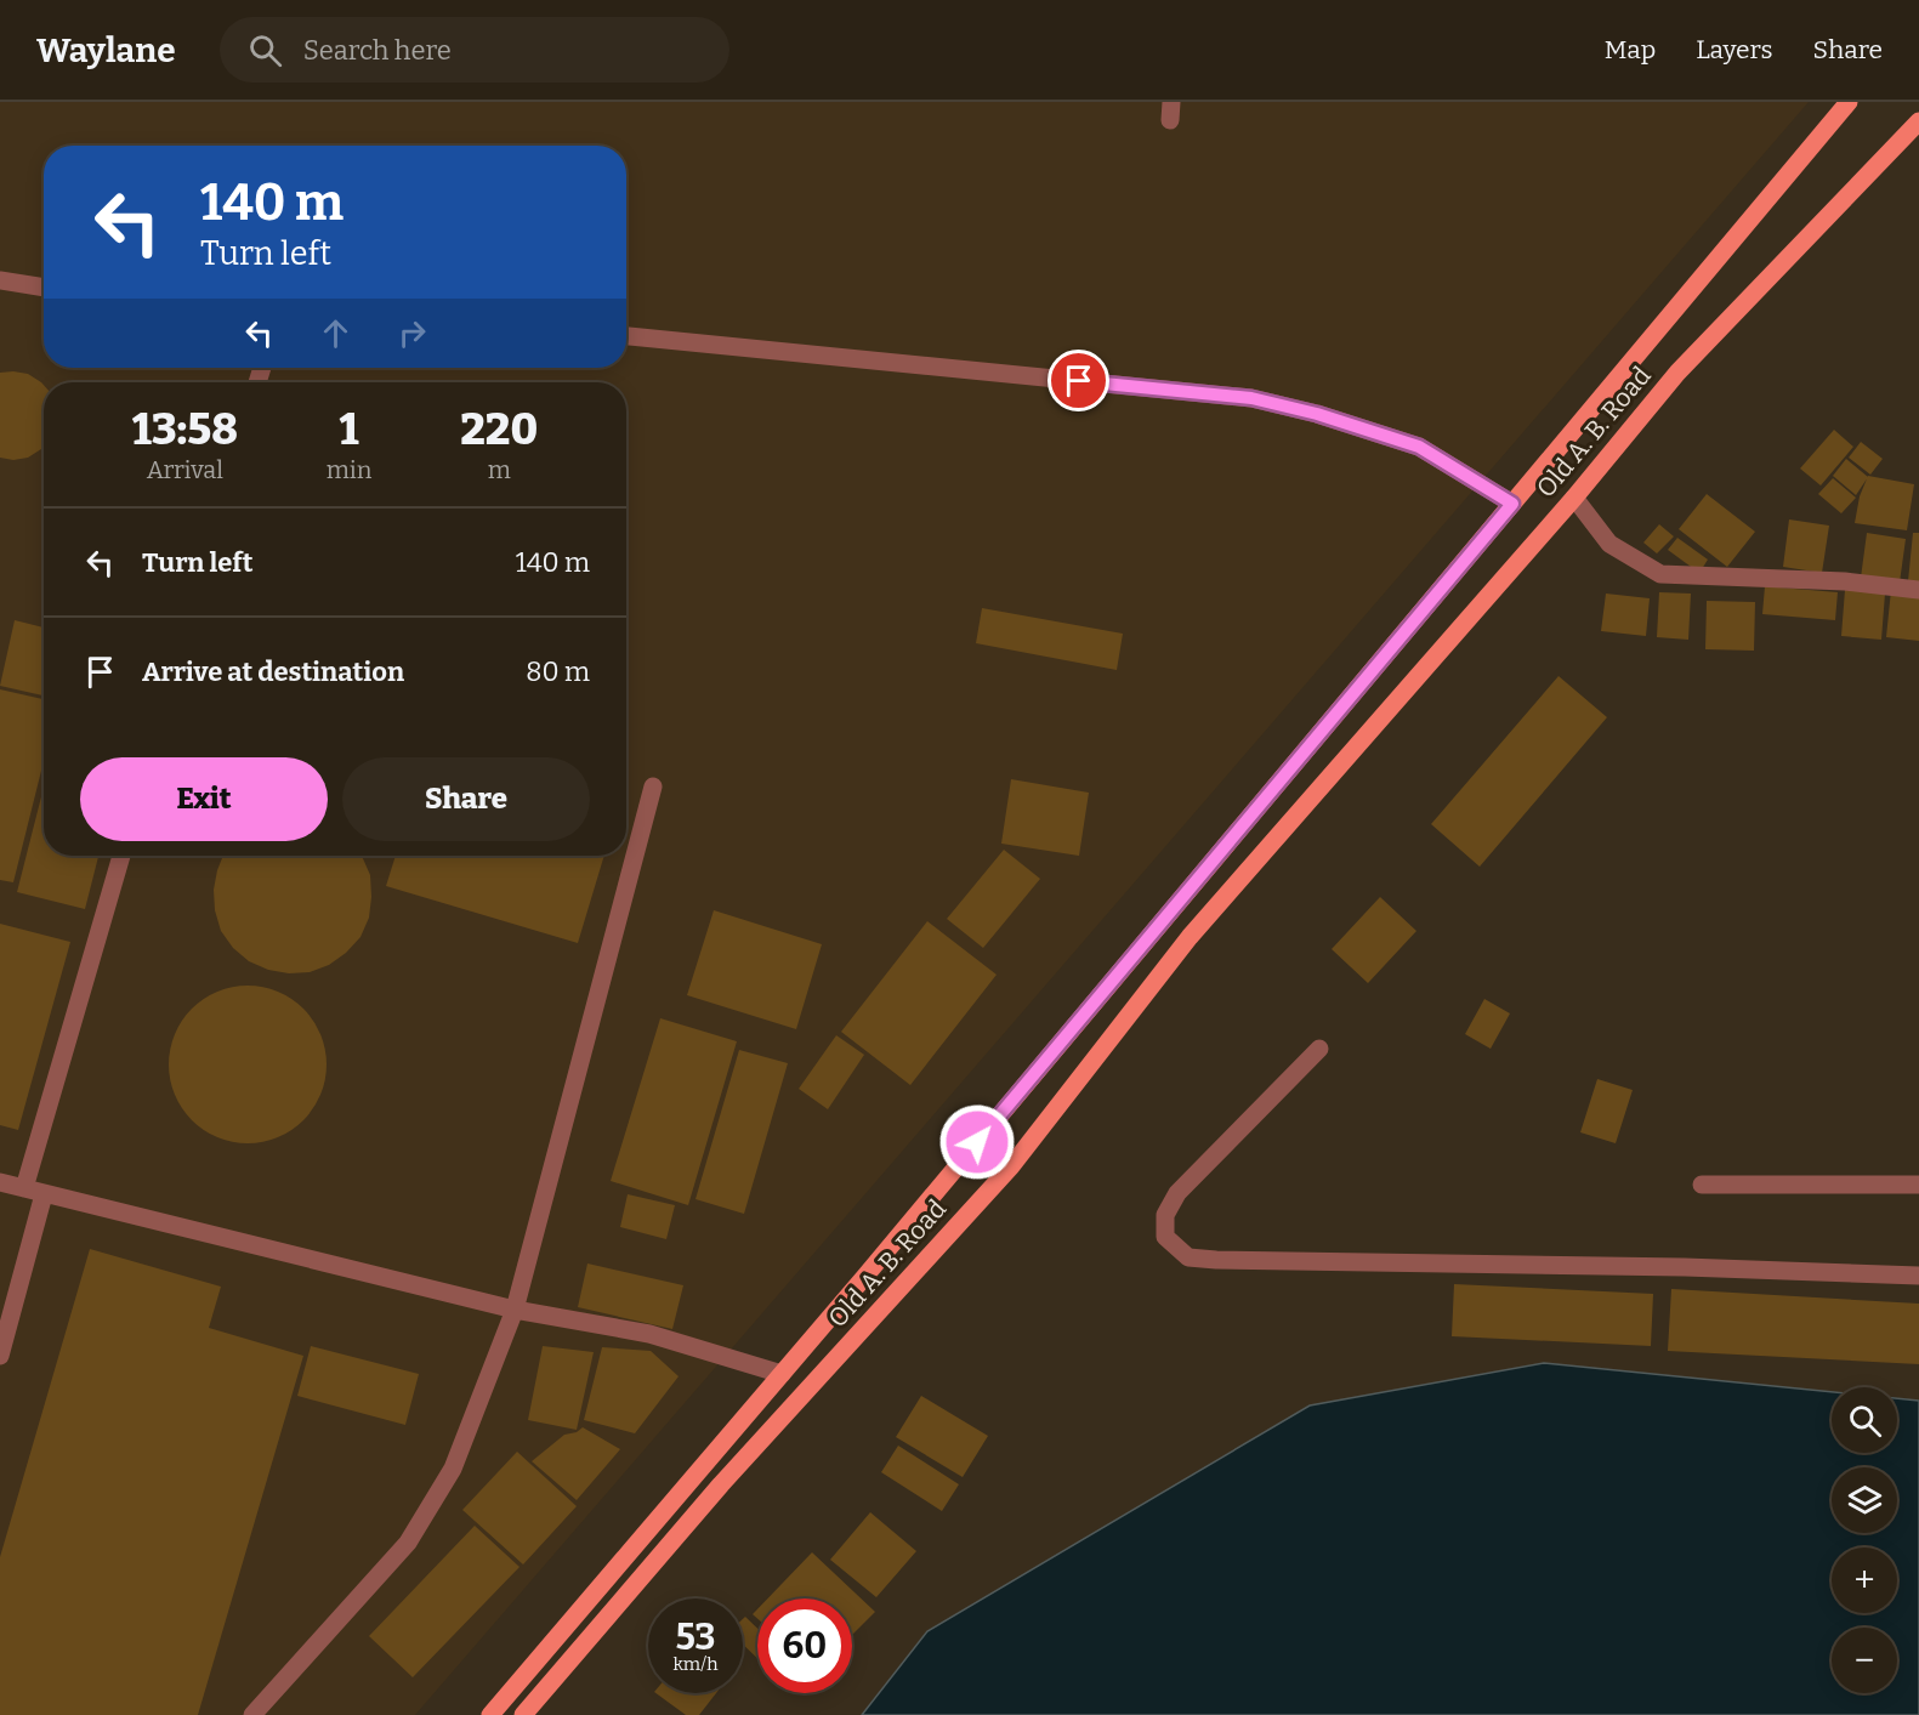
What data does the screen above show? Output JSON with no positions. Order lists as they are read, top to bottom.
{
  "streets": {
    "main road": ["Old A. B. Road"]
  },
  "page": {
    "header": "Waylane",
    "search": "Search here",
    "nav": ["Map", "Layers", "Share"],
    "turn": ["140 m", "Turn left"],
    "eta": [
      "13:58",
      "Arrival",
      "1",
      "min",
      "220",
      "m"
    ],
    "list": [
      {
        "name": "Turn left",
        "value": "140 m"
      },
      {
        "name": "Arrive at destination",
        "value": "80 m"
      }
    ],
    "buttons": ["Exit", "Share"],
    "map_buttons": ["+", "−"],
    "speed": "53 km/h",
    "limit": "60"
  }
}
